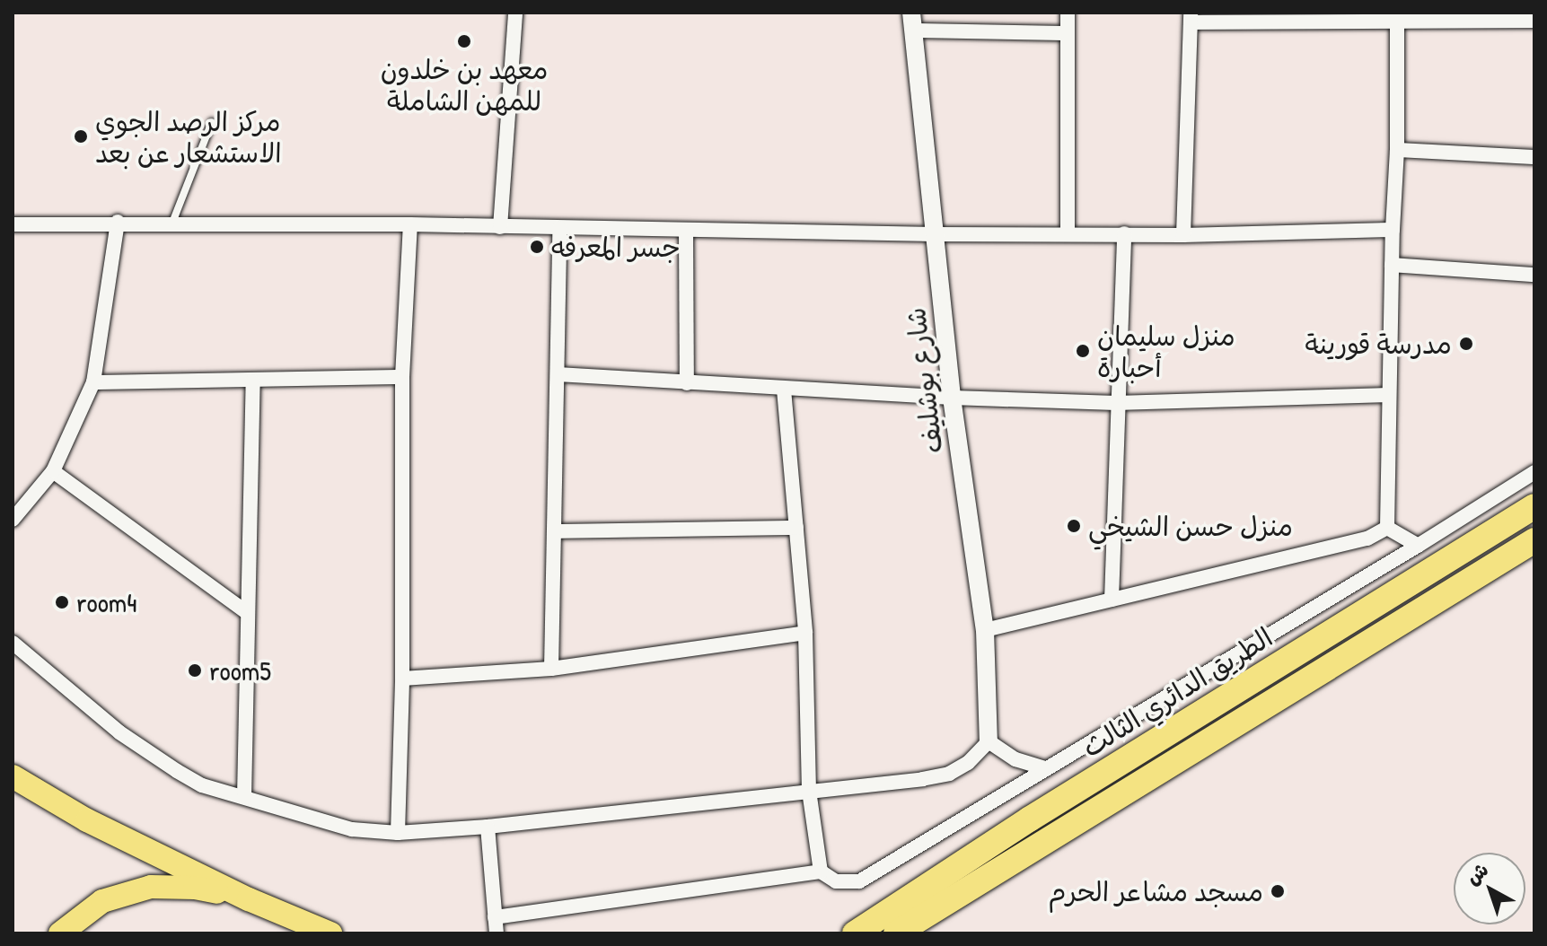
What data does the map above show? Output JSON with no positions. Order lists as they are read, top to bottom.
{
  "streets": {
    "highway": ["الطريق الدائري الثالث"],
    "street": ["شارع بوشليف"]
  },
  "places": [
    "معهد بن خلدون للمهن الشاملة",
    "مركز الرصد الجوي الاستشعار عن بعد",
    "جسر المعرفه",
    "مدرسة قورينة",
    "منزل سليمان أحبارة",
    "منزل حسن الشيخي",
    "room4",
    "room5",
    "مسجد مشاعر الحرم"
  ],
  "north": "top left"
}
